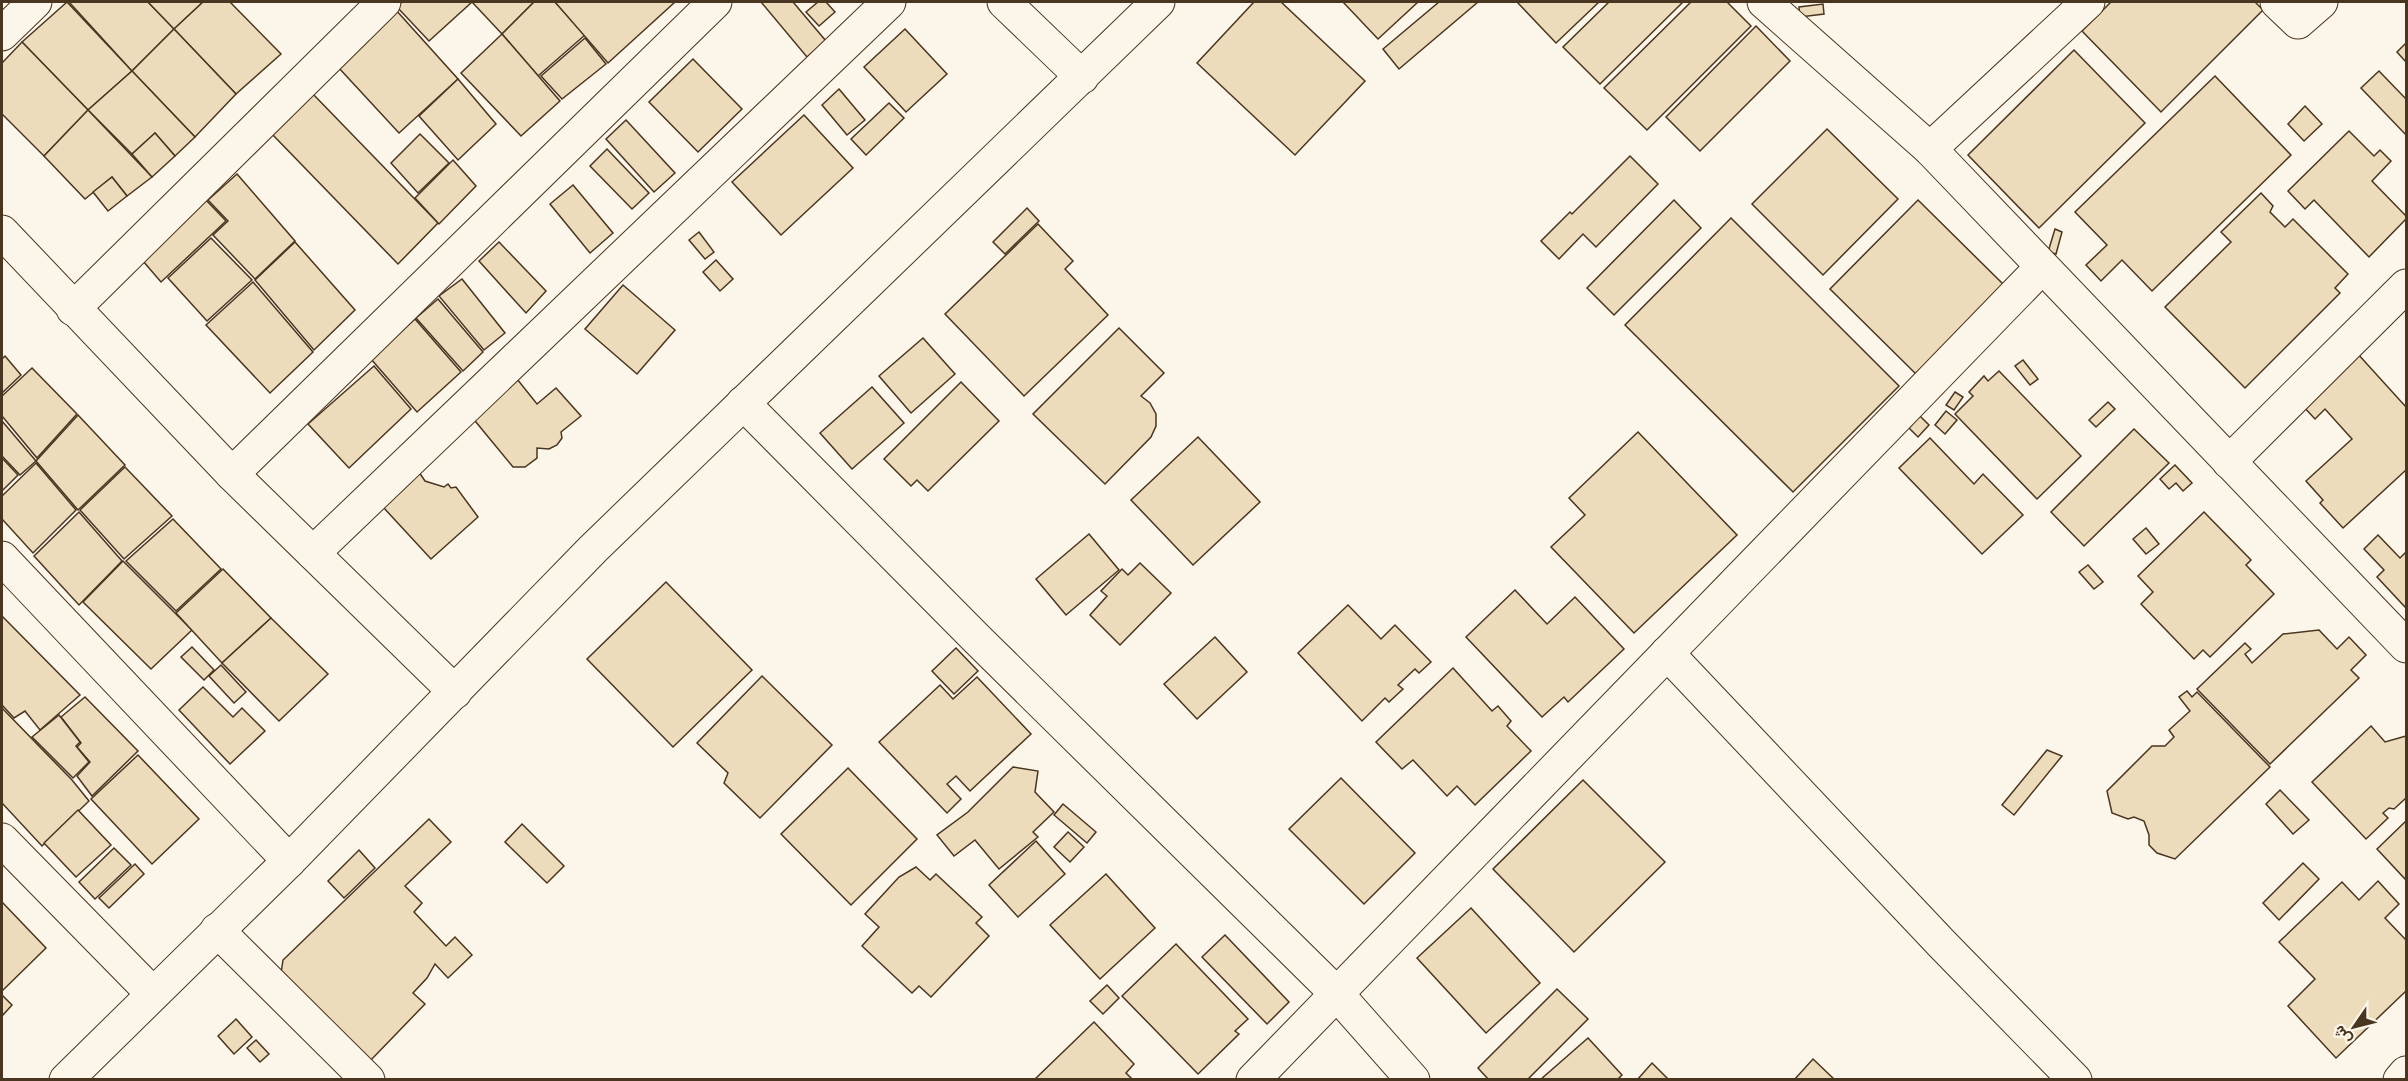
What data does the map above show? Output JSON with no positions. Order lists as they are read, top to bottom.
{
  "north": "bottom left"
}
